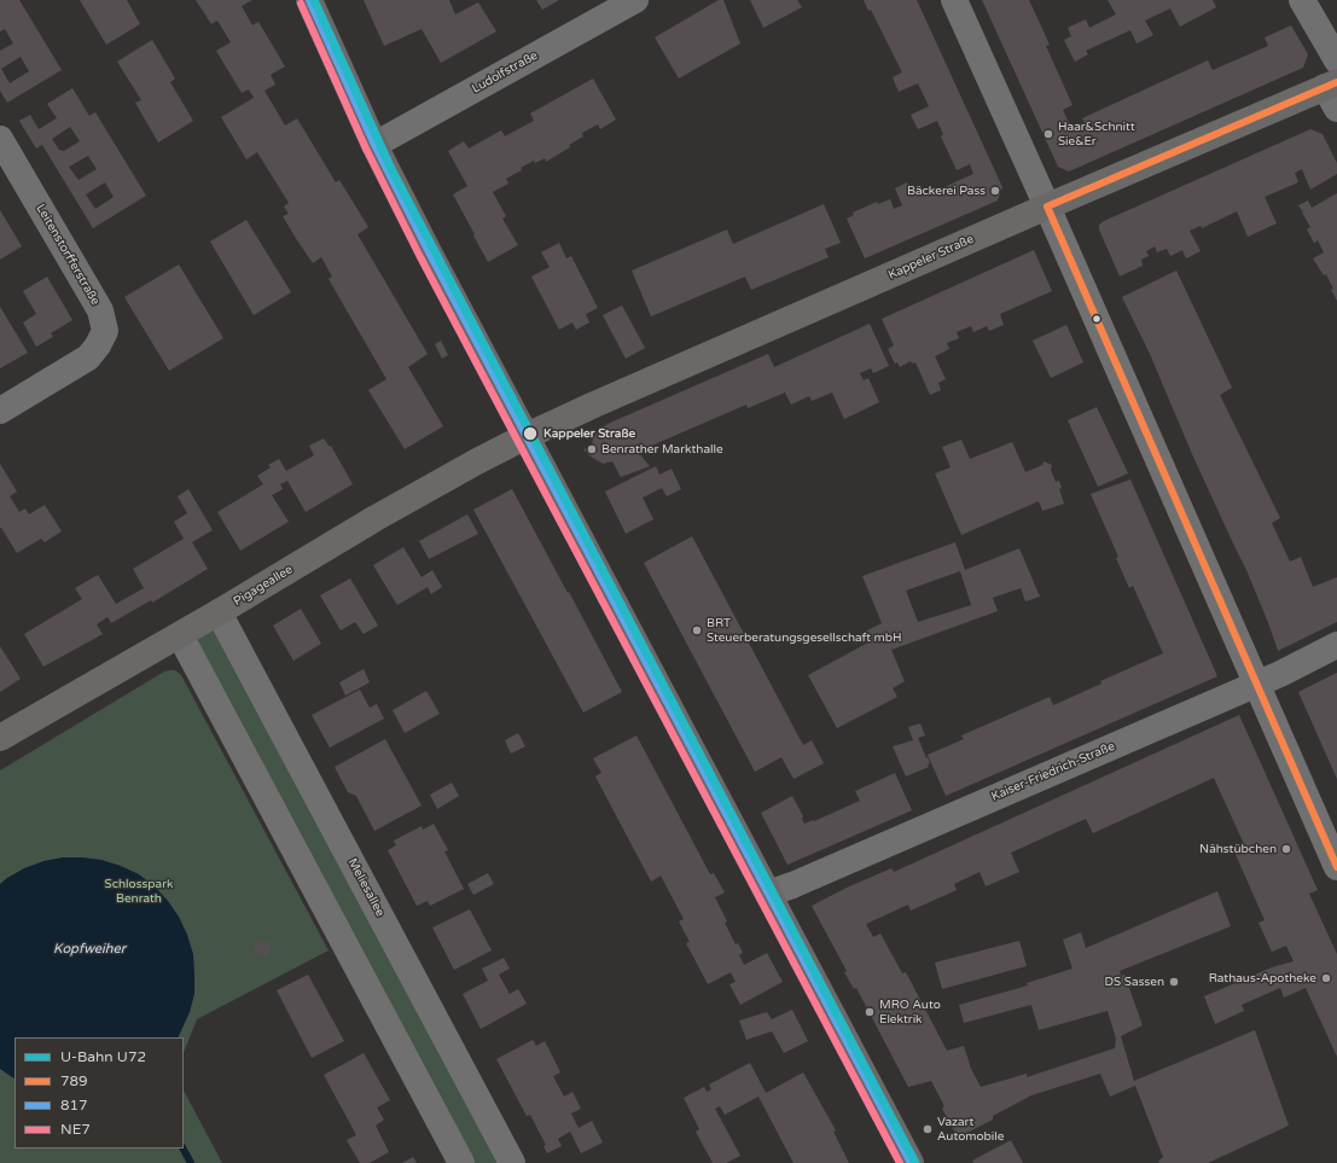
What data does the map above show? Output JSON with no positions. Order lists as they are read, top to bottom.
{
  "streets": {
    "street": [
      "Ludolfstraße",
      "Leitenstorfferstraße",
      "Kappeler Straße",
      "Pigageallee",
      "Kaiser-Friedrich-Straße",
      "Meliesallee"
    ]
  },
  "crossings": [
    ["Kappeler Straße", "Pigageallee"],
    ["Pigageallee", "Meliesallee"]
  ],
  "water": ["Kopfweiher"],
  "parks": ["Schlosspark Benrath"],
  "places": [
    "Haar&Schnitt Sie&Er",
    "Bäckerei Pass",
    "Kappeler Straße",
    "Benrather Markthalle",
    "BRT Steuerberatungsgesellschaft mbH",
    "Nähstübchen",
    "Rathaus-Apotheke",
    "DS Sassen",
    "MRO Auto Elektrik",
    "Vazart Automobile"
  ],
  "lines": [
    "metro line U72",
    "transit line 817",
    "transit line NE7",
    "transit line 789"
  ],
  "legend": [
    "U-Bahn U72",
    "789",
    "817",
    "NE7"
  ]
}
